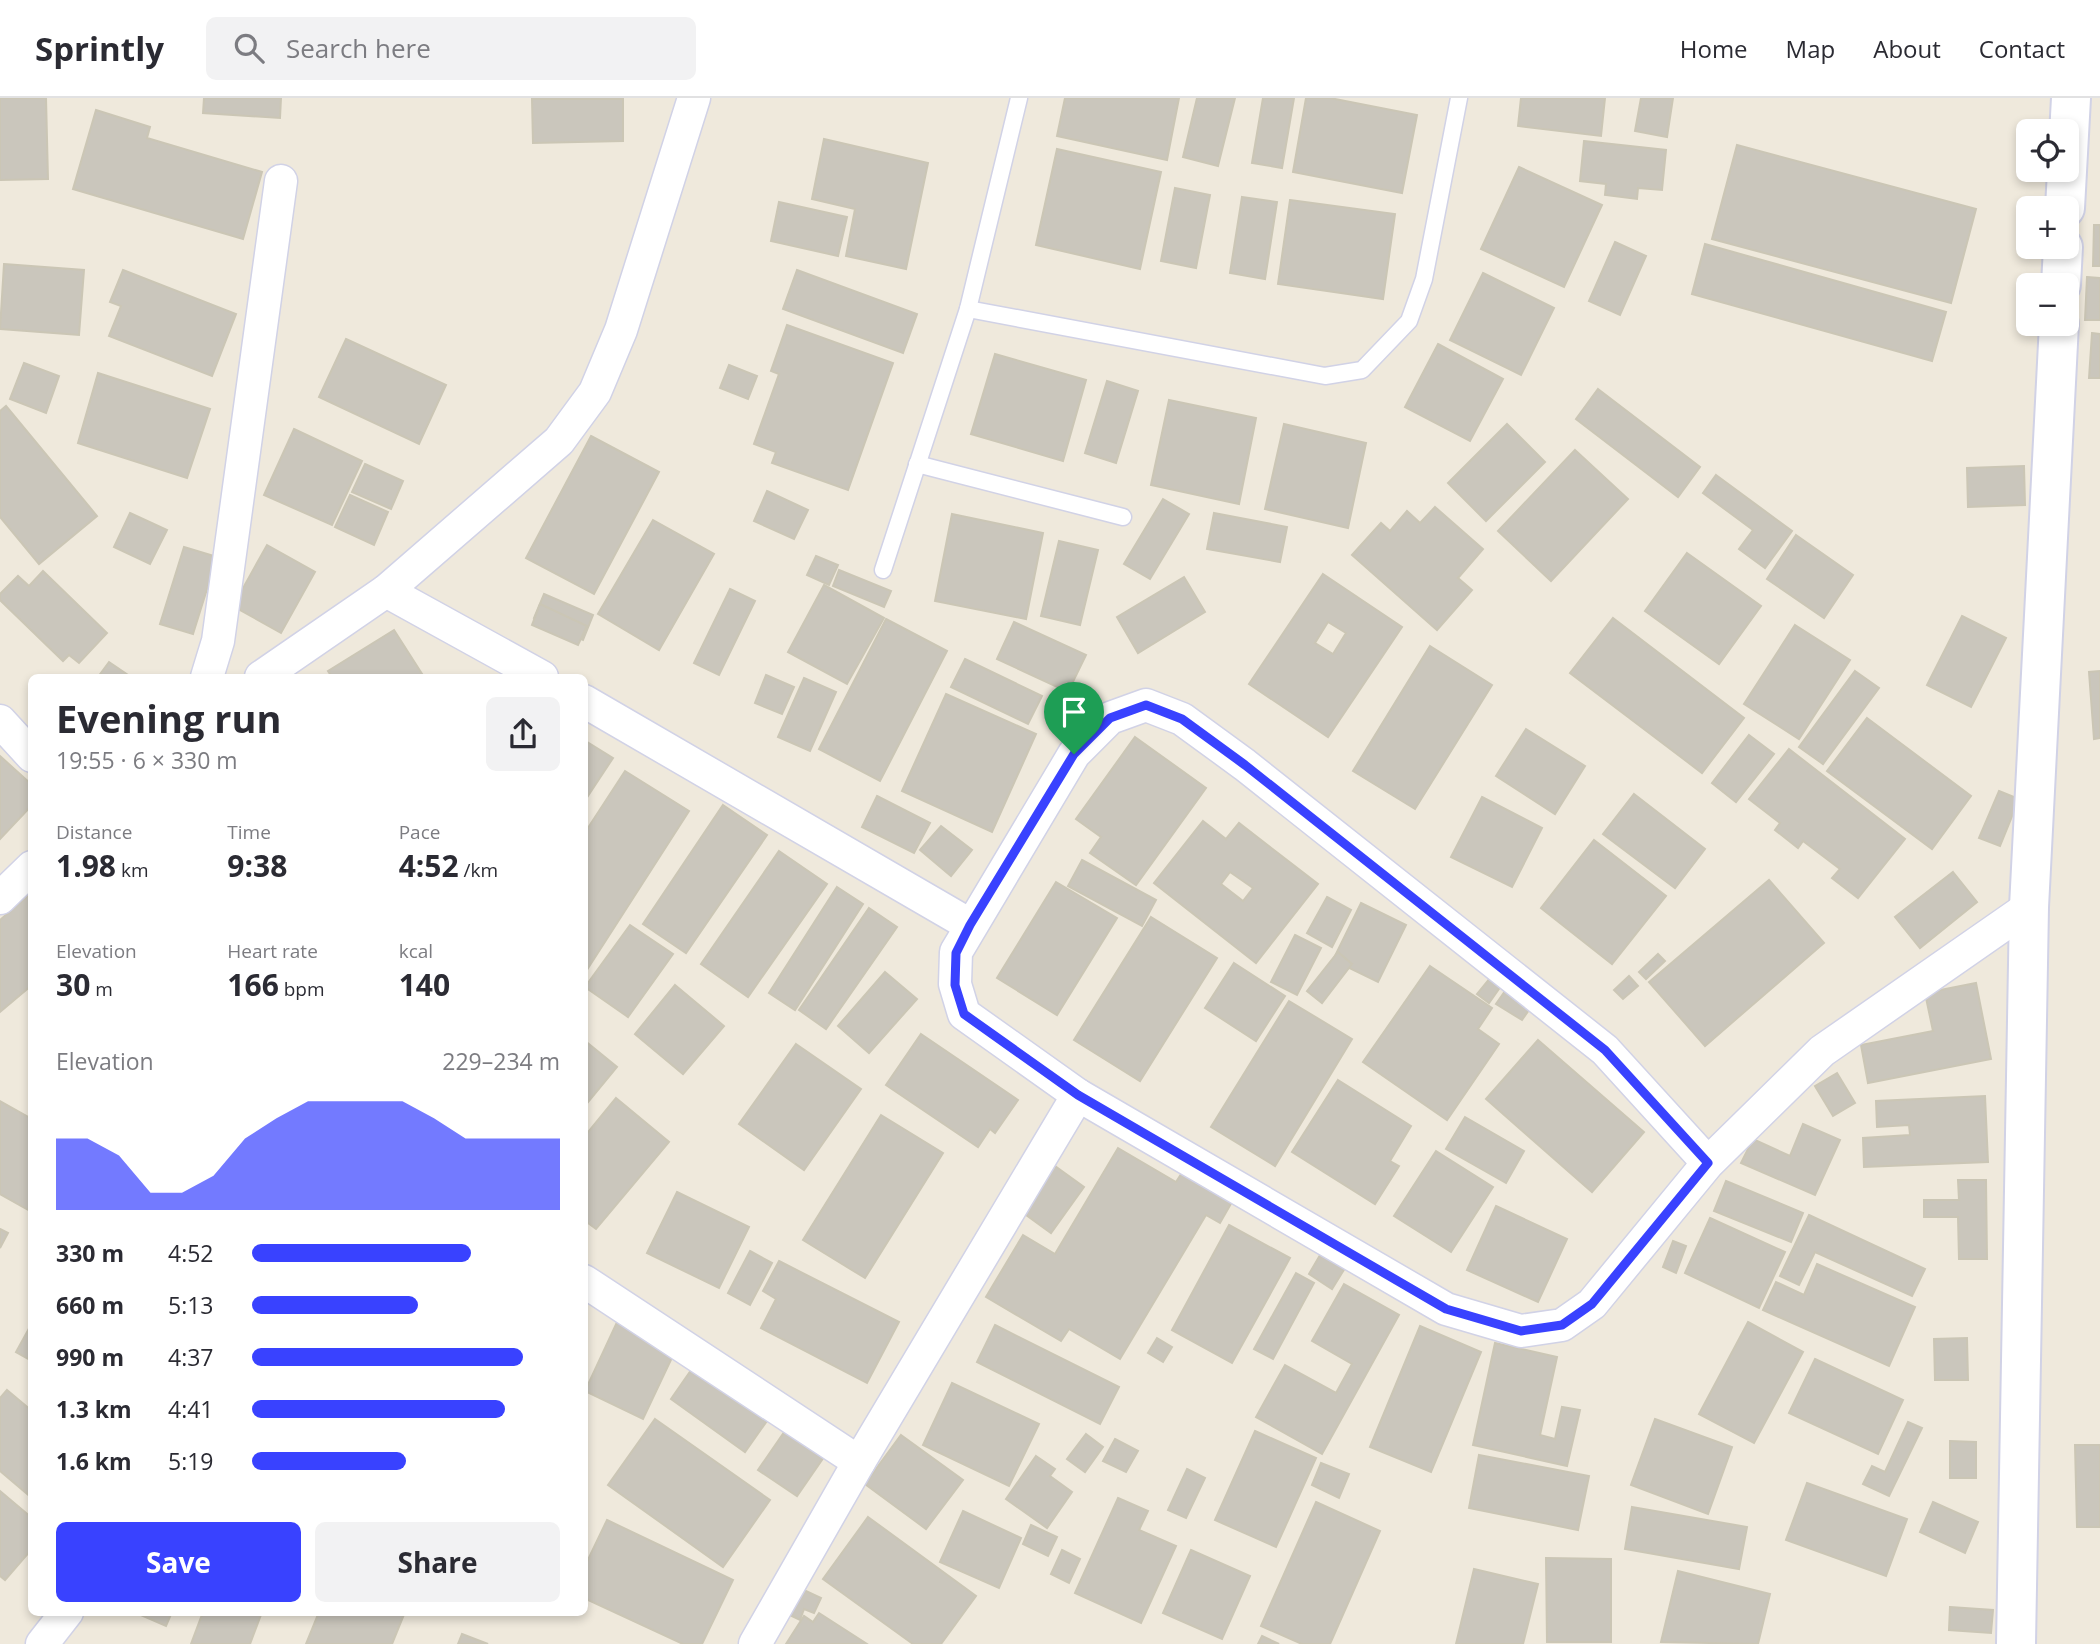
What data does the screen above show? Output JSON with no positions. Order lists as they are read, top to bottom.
{
  "page": {
    "header": "Sprintly",
    "search": "Search here",
    "nav": [
      "Home",
      "Map",
      "About",
      "Contact"
    ],
    "map_buttons": ["+", "−"],
    "heading": ["Evening run", "19:55 · 6 × 330 m"],
    "stats": [
      ["Distance", "1.98 km"],
      ["Time", "9:38"],
      ["Pace", "4:52 /km"],
      ["Elevation", "30 m"],
      ["Heart rate", "166 bpm"],
      ["kcal", "140"]
    ],
    "chart": ["Elevation", "229–234 m"],
    "list": [
      {
        "name": "330 m",
        "note": "4:52"
      },
      {
        "name": "660 m",
        "note": "5:13"
      },
      {
        "name": "990 m",
        "note": "4:37"
      },
      {
        "name": "1.3 km",
        "note": "4:41"
      },
      {
        "name": "1.6 km",
        "note": "5:19"
      }
    ],
    "buttons": ["Save", "Share"]
  }
}
